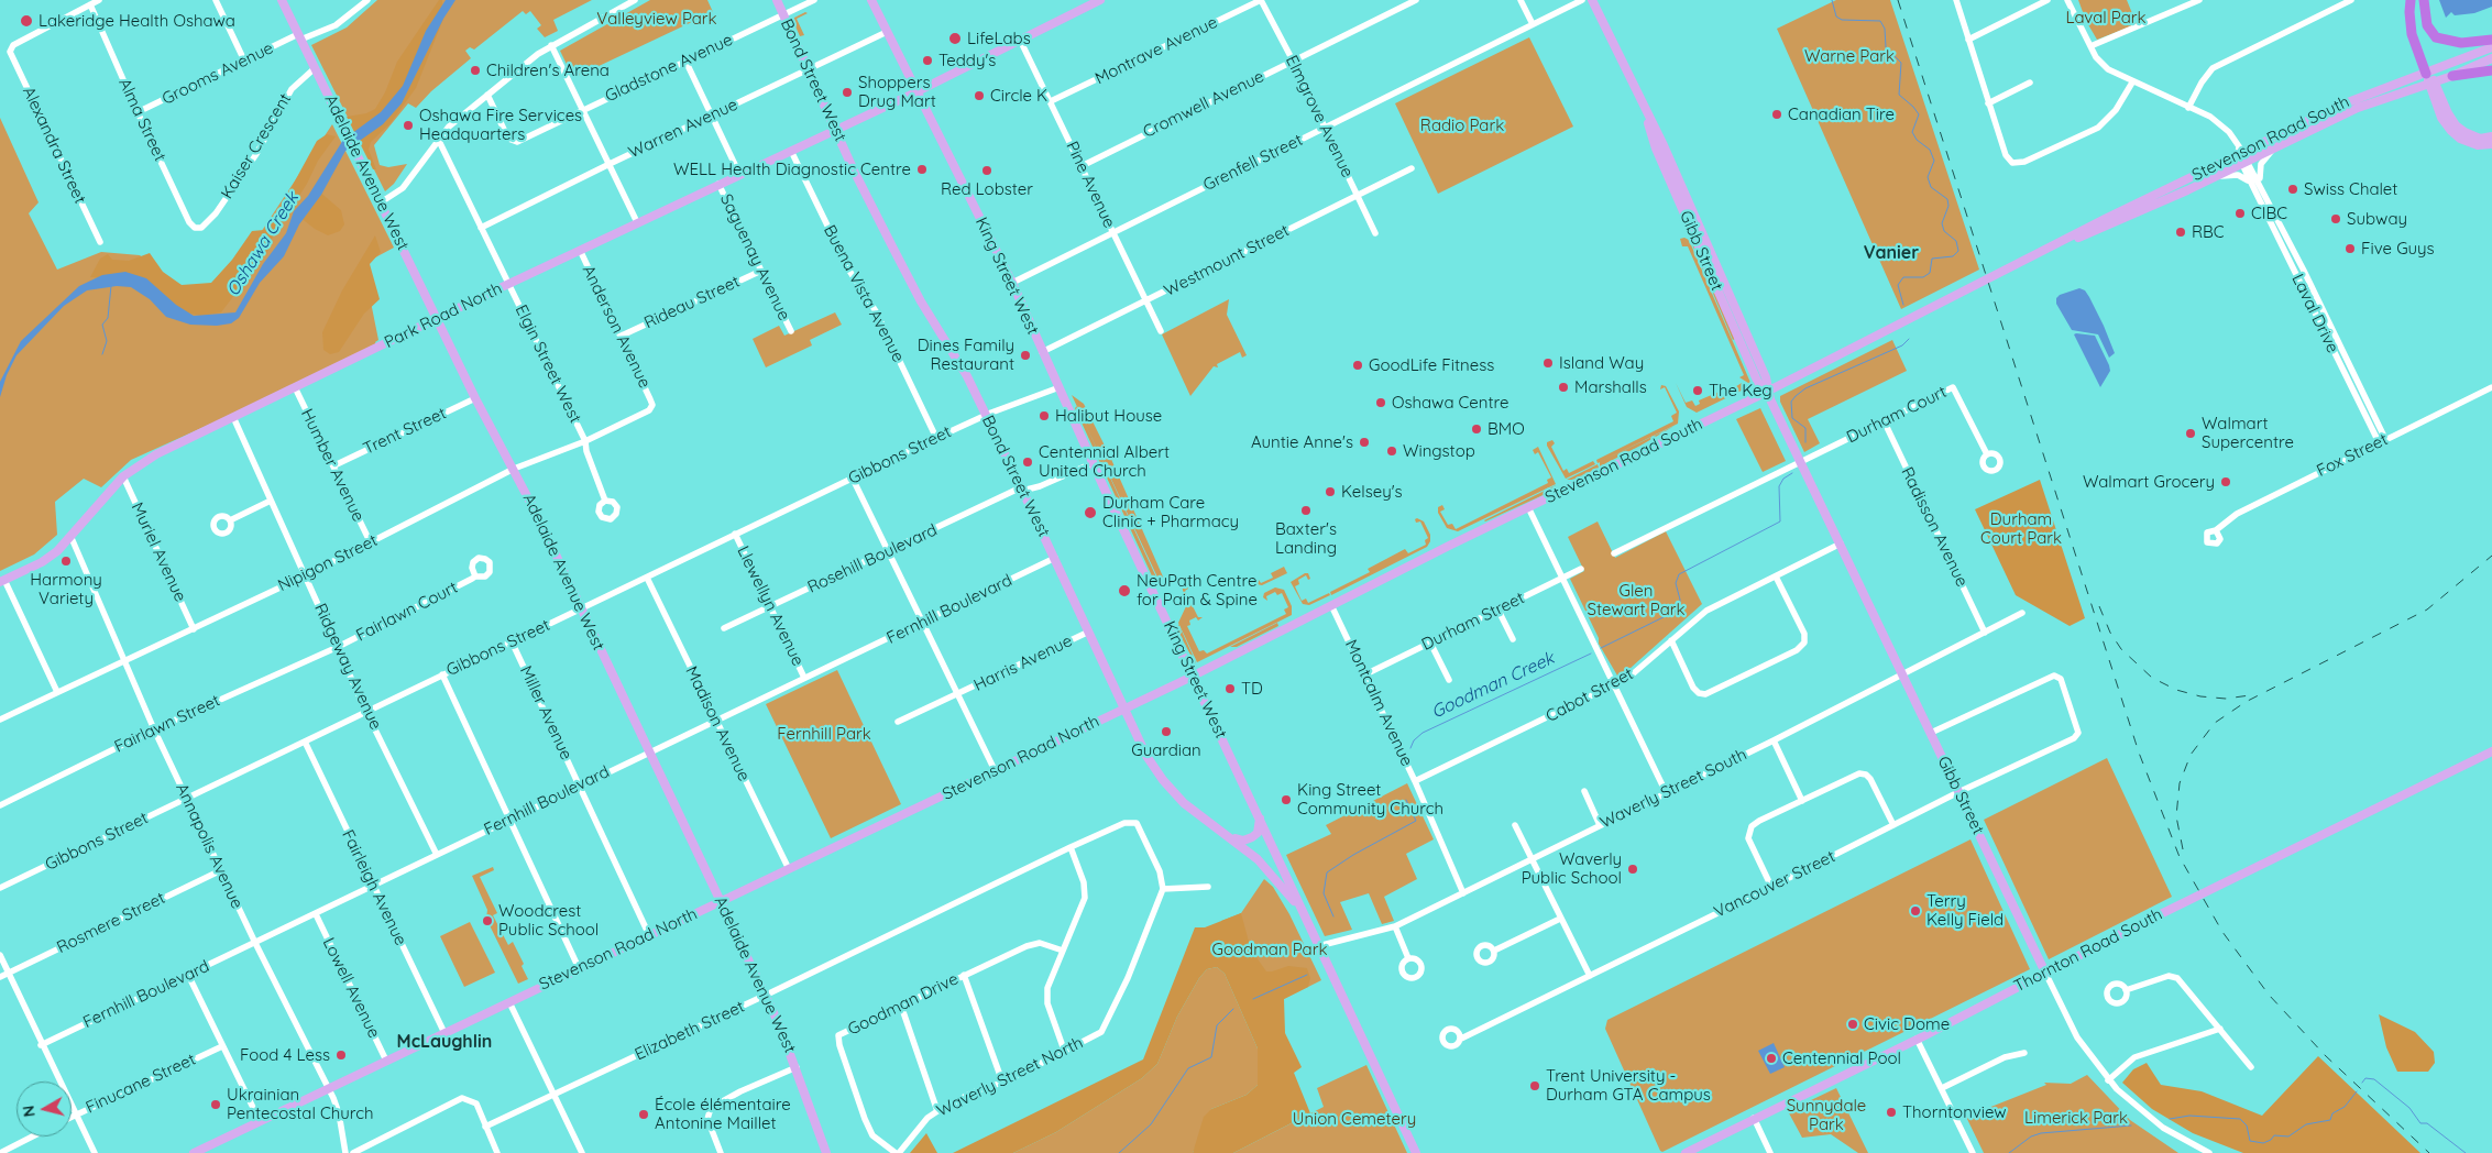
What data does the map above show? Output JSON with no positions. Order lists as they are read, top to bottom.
{
  "streets": {
    "main road": [
      "Bond Street West",
      "Stevenson Road South",
      "Adelaide Avenue West",
      "Gibb Street",
      "King Street West",
      "Park Road North",
      "Stevenson Road North",
      "Thornton Road South"
    ],
    "street": [
      "Montrave Avenue",
      "Gladstone Avenue",
      "Grooms Avenue",
      "Cromwell Avenue",
      "Elmgrove Avenue",
      "Alma Street",
      "Warren Avenue",
      "Alexandra Street",
      "Kaiser Crescent",
      "Grenfell Street",
      "Pine Avenue",
      "Saguenay Avenue",
      "Westmount Street",
      "Buena Vista Avenue",
      "Rideau Street",
      "Laval Drive",
      "Anderson Avenue",
      "Elgin Street West",
      "Durham Court",
      "Trent Street",
      "Gibbons Street",
      "Fox Street",
      "Humber Avenue",
      "Radisson Avenue",
      "Muriel Avenue",
      "Rosehill Boulevard",
      "Nipigon Street",
      "Llewellyn Avenue",
      "Fernhill Boulevard",
      "Fairlawn Court",
      "Durham Street",
      "Harris Avenue",
      "Ridgeway Avenue",
      "Cabot Street",
      "Montcalm Avenue",
      "Miller Avenue",
      "Fairlawn Street",
      "Madison Avenue",
      "Waverly Street South",
      "Annapolis Avenue",
      "Vancouver Street",
      "Fairleigh Avenue",
      "Rosmere Street",
      "Lowell Avenue",
      "Goodman Drive",
      "Elizabeth Street",
      "Waverly Street North",
      "Finucane Street"
    ]
  },
  "crossings": [
    ["Montrave Avenue", "Elmgrove Avenue"],
    ["Montrave Avenue", "Pine Avenue"],
    ["Gladstone Avenue", "Bond Street West"],
    ["Grooms Avenue", "Alma Street"],
    ["Grooms Avenue", "Adelaide Avenue West"],
    ["Bond Street West", "Warren Avenue"],
    ["Bond Street West", "King Street West"],
    ["Bond Street West", "Park Road North"],
    ["Bond Street West", "Gibbons Street"],
    ["Bond Street West", "Rosehill Boulevard"],
    ["Bond Street West", "Fernhill Boulevard"],
    ["Bond Street West", "Harris Avenue"],
    ["Bond Street West", "Stevenson Road North"],
    ["Cromwell Avenue", "Elmgrove Avenue"],
    ["Cromwell Avenue", "Pine Avenue"],
    ["Elmgrove Avenue", "Grenfell Street"],
    ["Elmgrove Avenue", "Westmount Street"],
    ["Alma Street", "Alexandra Street"],
    ["Alma Street", "Kaiser Crescent"],
    ["Warren Avenue", "King Street West"],
    ["Warren Avenue", "Elgin Street West"],
    ["Stevenson Road South", "Gibb Street"],
    ["Stevenson Road South", "King Street West"],
    ["Stevenson Road South", "Laval Drive"],
    ["Stevenson Road South", "Montcalm Avenue"],
    ["Stevenson Road South", "Stevenson Road North"],
    ["Kaiser Crescent", "Adelaide Avenue West"],
    ["Grenfell Street", "Pine Avenue"],
    ["Grenfell Street", "King Street West"],
    ["Adelaide Avenue West", "Park Road North"],
    ["Adelaide Avenue West", "Trent Street"],
    ["Adelaide Avenue West", "Gibbons Street"],
    ["Adelaide Avenue West", "Nipigon Street"],
    ["Adelaide Avenue West", "Fernhill Boulevard"],
    ["Adelaide Avenue West", "Stevenson Road North"],
    ["Adelaide Avenue West", "Elizabeth Street"],
    ["Pine Avenue", "Westmount Street"],
    ["Pine Avenue", "Park Road North"],
    ["Gibb Street", "Durham Court"],
    ["Gibb Street", "Cabot Street"],
    ["Gibb Street", "Waverly Street South"],
    ["Gibb Street", "Vancouver Street"],
    ["Gibb Street", "Thornton Road South"],
    ["Saguenay Avenue", "Rideau Street"],
    ["Saguenay Avenue", "Park Road North"],
    ["Westmount Street", "King Street West"],
    ["King Street West", "Park Road North"],
    ["King Street West", "Gibbons Street"],
    ["King Street West", "Rosehill Boulevard"],
    ["King Street West", "Stevenson Road North"],
    ["King Street West", "Waverly Street South"],
    ["Buena Vista Avenue", "Park Road North"],
    ["Buena Vista Avenue", "Gibbons Street"],
    ["Rideau Street", "Anderson Avenue"],
    ["Laval Drive", "Fox Street"],
    ["Park Road North", "Anderson Avenue"],
    ["Park Road North", "Elgin Street West"],
    ["Park Road North", "Humber Avenue"],
    ["Park Road North", "Muriel Avenue"],
    ["Park Road North", "Ridgeway Avenue"],
    ["Park Road North", "Annapolis Avenue"],
    ["Anderson Avenue", "Nipigon Street"],
    ["Elgin Street West", "Nipigon Street"],
    ["Durham Court", "Radisson Avenue"],
    ["Trent Street", "Humber Avenue"],
    ["Gibbons Street", "Llewellyn Avenue"],
    ["Gibbons Street", "Ridgeway Avenue"],
    ["Gibbons Street", "Miller Avenue"],
    ["Gibbons Street", "Madison Avenue"],
    ["Gibbons Street", "Annapolis Avenue"],
    ["Gibbons Street", "Fairleigh Avenue"],
    ["Humber Avenue", "Nipigon Street"],
    ["Radisson Avenue", "Waverly Street South"],
    ["Muriel Avenue", "Nipigon Street"],
    ["Rosehill Boulevard", "Llewellyn Avenue"],
    ["Nipigon Street", "Ridgeway Avenue"],
    ["Nipigon Street", "Annapolis Avenue"],
    ["Llewellyn Avenue", "Fernhill Boulevard"],
    ["Fernhill Boulevard", "Ridgeway Avenue"],
    ["Fernhill Boulevard", "Miller Avenue"],
    ["Fernhill Boulevard", "Madison Avenue"],
    ["Fernhill Boulevard", "Annapolis Avenue"],
    ["Fernhill Boulevard", "Fairleigh Avenue"],
    ["Fernhill Boulevard", "Lowell Avenue"],
    ["Fairlawn Court", "Ridgeway Avenue"],
    ["Fairlawn Court", "Fairlawn Street"],
    ["Durham Street", "Montcalm Avenue"],
    ["Ridgeway Avenue", "Fairlawn Street"],
    ["Cabot Street", "Montcalm Avenue"],
    ["Montcalm Avenue", "Waverly Street South"],
    ["Miller Avenue", "Stevenson Road North"],
    ["Fairlawn Street", "Annapolis Avenue"],
    ["Madison Avenue", "Stevenson Road North"],
    ["Stevenson Road North", "Annapolis Avenue"],
    ["Stevenson Road North", "Fairleigh Avenue"],
    ["Stevenson Road North", "Lowell Avenue"],
    ["Annapolis Avenue", "Rosmere Street"],
    ["Goodman Drive", "Waverly Street North"],
    ["Elizabeth Street", "Waverly Street North"]
  ],
  "districts": ["Vanier", "McLaughlin"],
  "water": ["Oshawa Creek", "Goodman Creek"],
  "parks": [
    "Laval Park",
    "Valleyview Park",
    "Warne Park",
    "Radio Park",
    "Durham Court Park",
    "Glen Stewart Park",
    "Fernhill Park",
    "Goodman Park",
    "Sunnydale Park",
    "Limerick Park",
    "Union Cemetery"
  ],
  "places": [
    "Lakeridge Health Oshawa",
    "LifeLabs",
    "Teddy's",
    "Children's Arena",
    "Shoppers Drug Mart",
    "Circle K",
    "Canadian Tire",
    "Oshawa Fire Services Headquarters",
    "WELL Health Diagnostic Centre",
    "Red Lobster",
    "Swiss Chalet",
    "CIBC",
    "Subway",
    "RBC",
    "Five Guys",
    "Dines Family Restaurant",
    "Island Way",
    "GoodLife Fitness",
    "Marshalls",
    "The Keg",
    "Oshawa Centre",
    "Halibut House",
    "BMO",
    "Walmart Supercentre",
    "Auntie Anne's",
    "Wingstop",
    "Centennial Albert United Church",
    "Walmart Grocery",
    "Kelsey's",
    "Baxter's Landing",
    "Durham Care Clinic + Pharmacy",
    "Harmony Variety",
    "NeuPath Centre for Pain & Spine",
    "TD",
    "Guardian",
    "King Street Community Church",
    "Waverly Public School",
    "Terry Kelly Field",
    "Woodcrest Public School",
    "Civic Dome",
    "Food 4 Less",
    "Centennial Pool",
    "Trent University - Durham GTA Campus",
    "Ukrainian Pentecostal Church",
    "Thorntonview",
    "École élémentaire Antonine Maillet"
  ],
  "north": "left"
}
